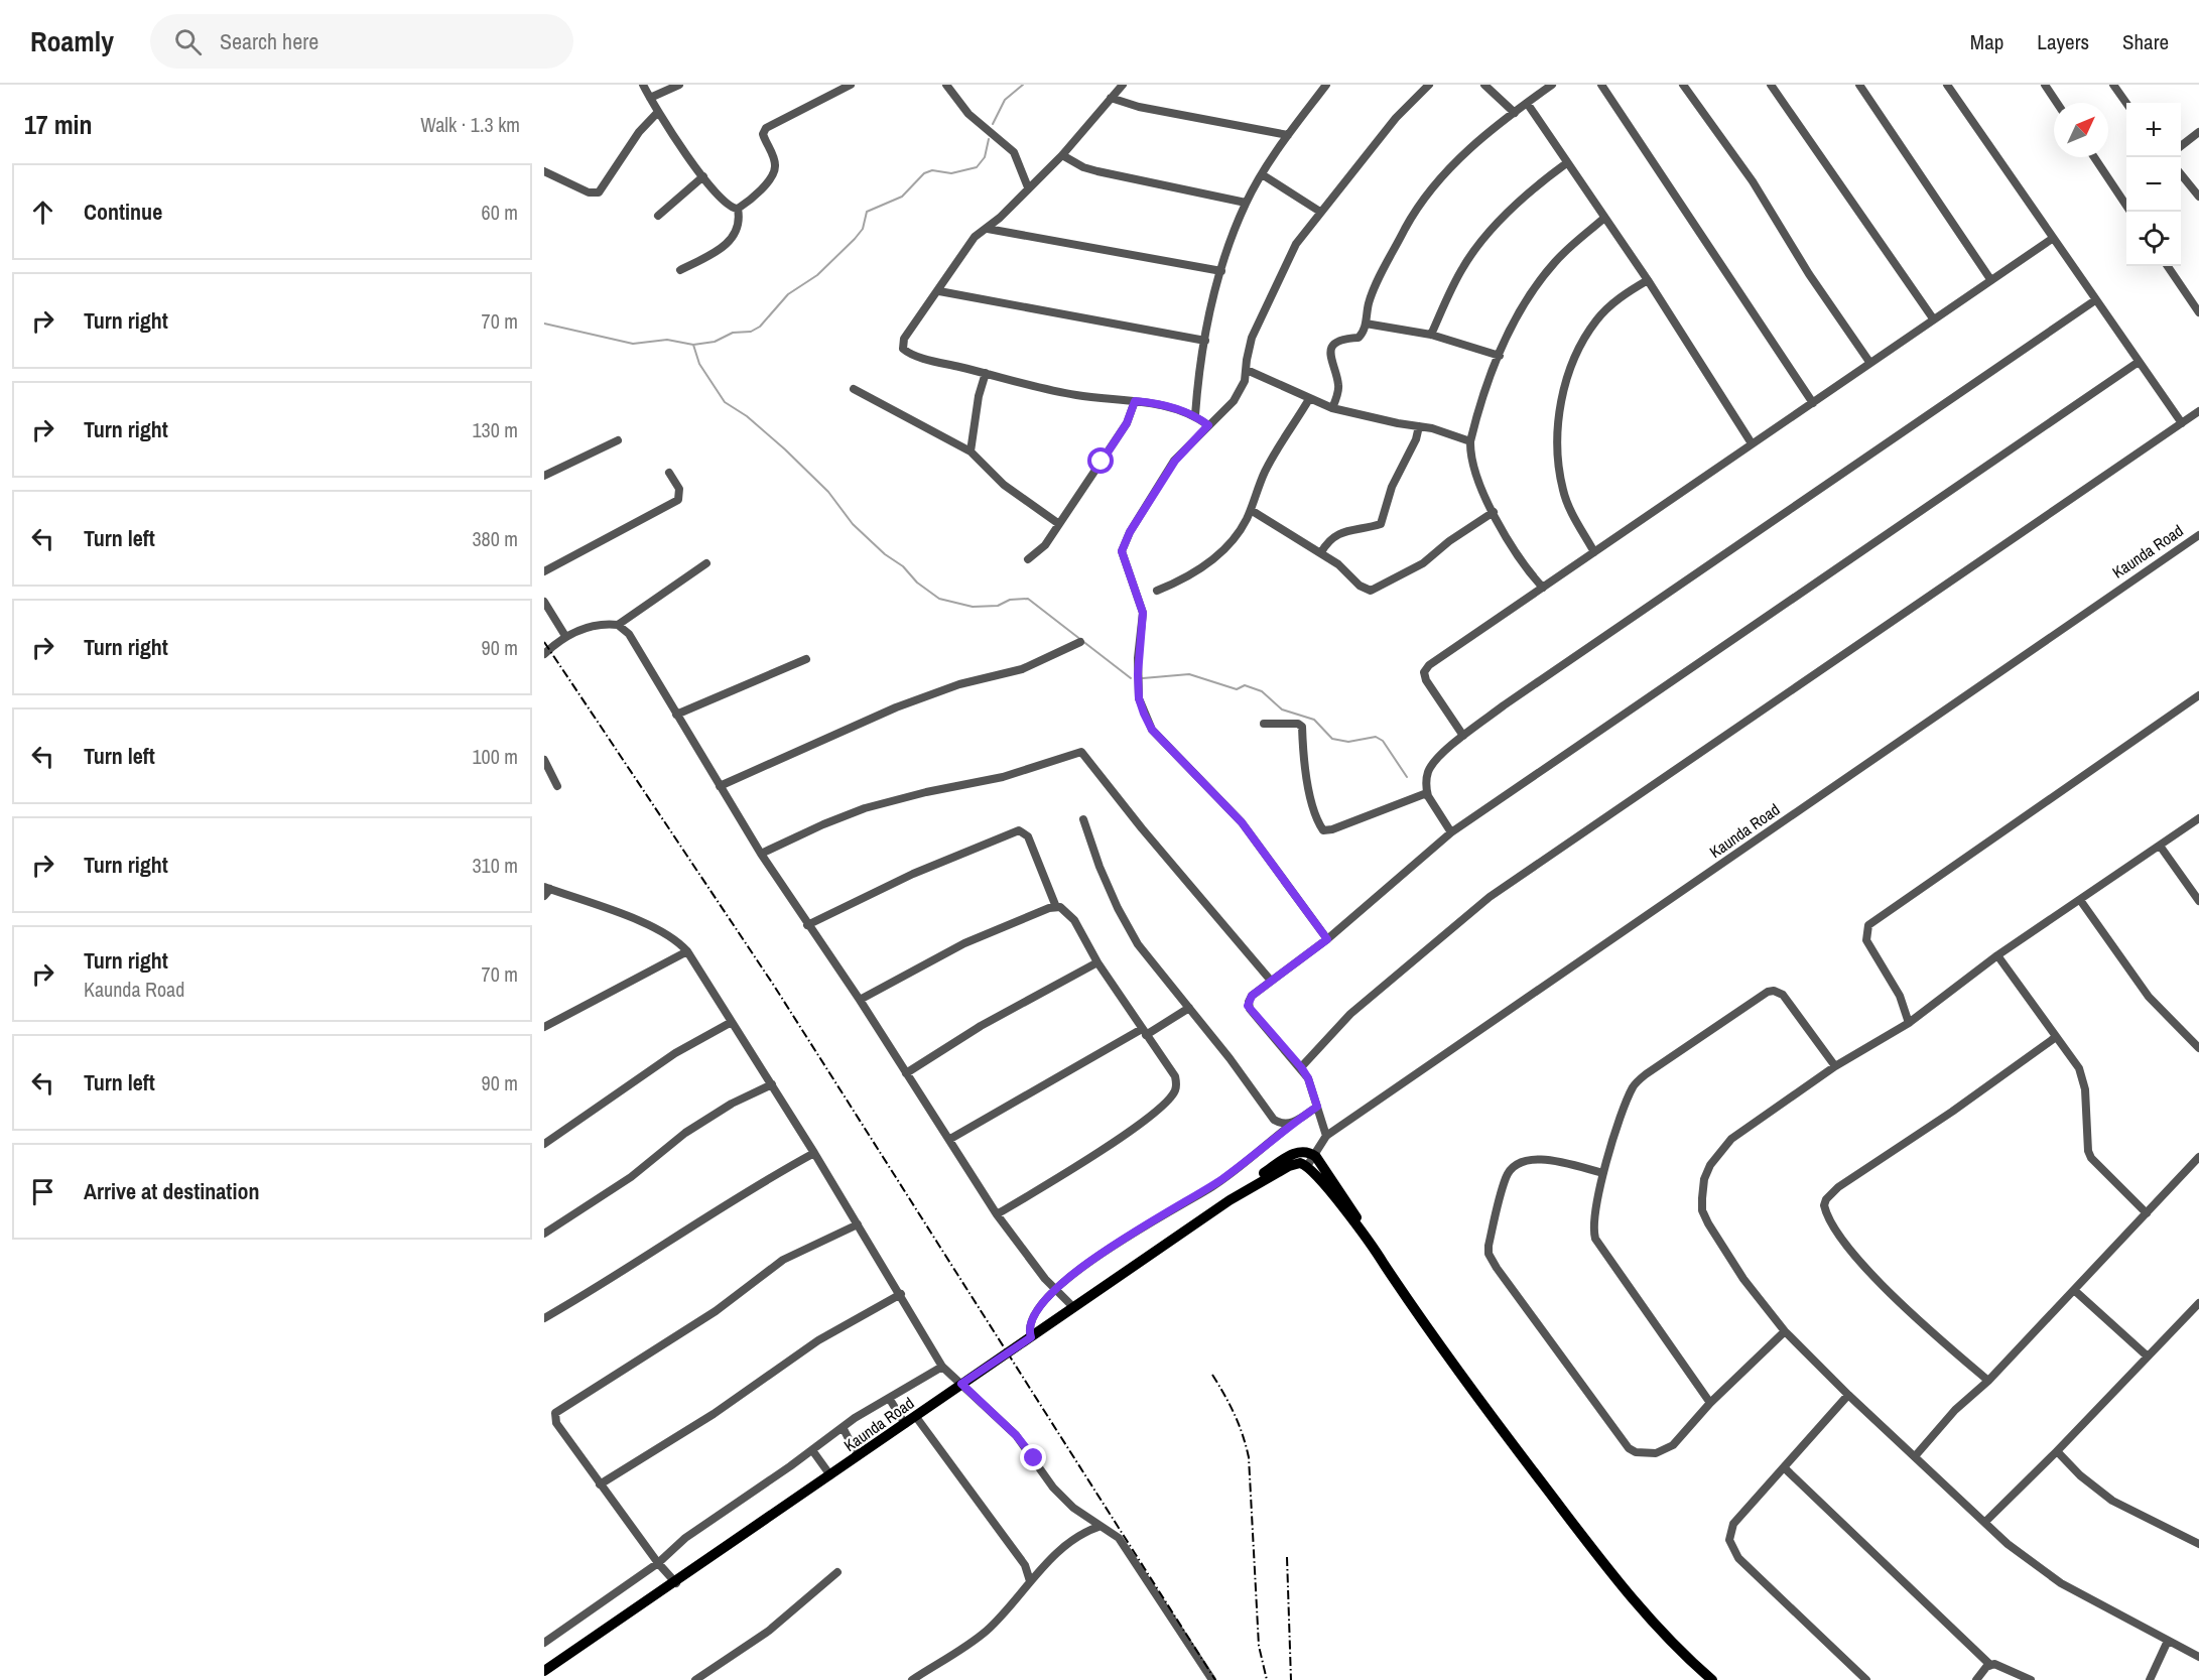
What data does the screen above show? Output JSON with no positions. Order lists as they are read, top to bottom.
{
  "streets": {
    "main road": ["Kaunda Road"]
  },
  "north": "top right",
  "page": {
    "header": "Roamly",
    "search": "Search here",
    "nav": ["Map", "Layers", "Share"],
    "heading": ["17 min", "Walk · 1.3 km"],
    "map_buttons": ["+", "−"],
    "list": [
      ["Continue", "60 m"],
      ["Turn right", "70 m"],
      ["Turn right", "130 m"],
      ["Turn left", "380 m"],
      ["Turn right", "90 m"],
      ["Turn left", "100 m"],
      ["Turn right", "310 m"],
      ["Turn right", "Kaunda Road", "70 m"],
      ["Turn left", "90 m"],
      "Arrive at destination"
    ]
  }
}
